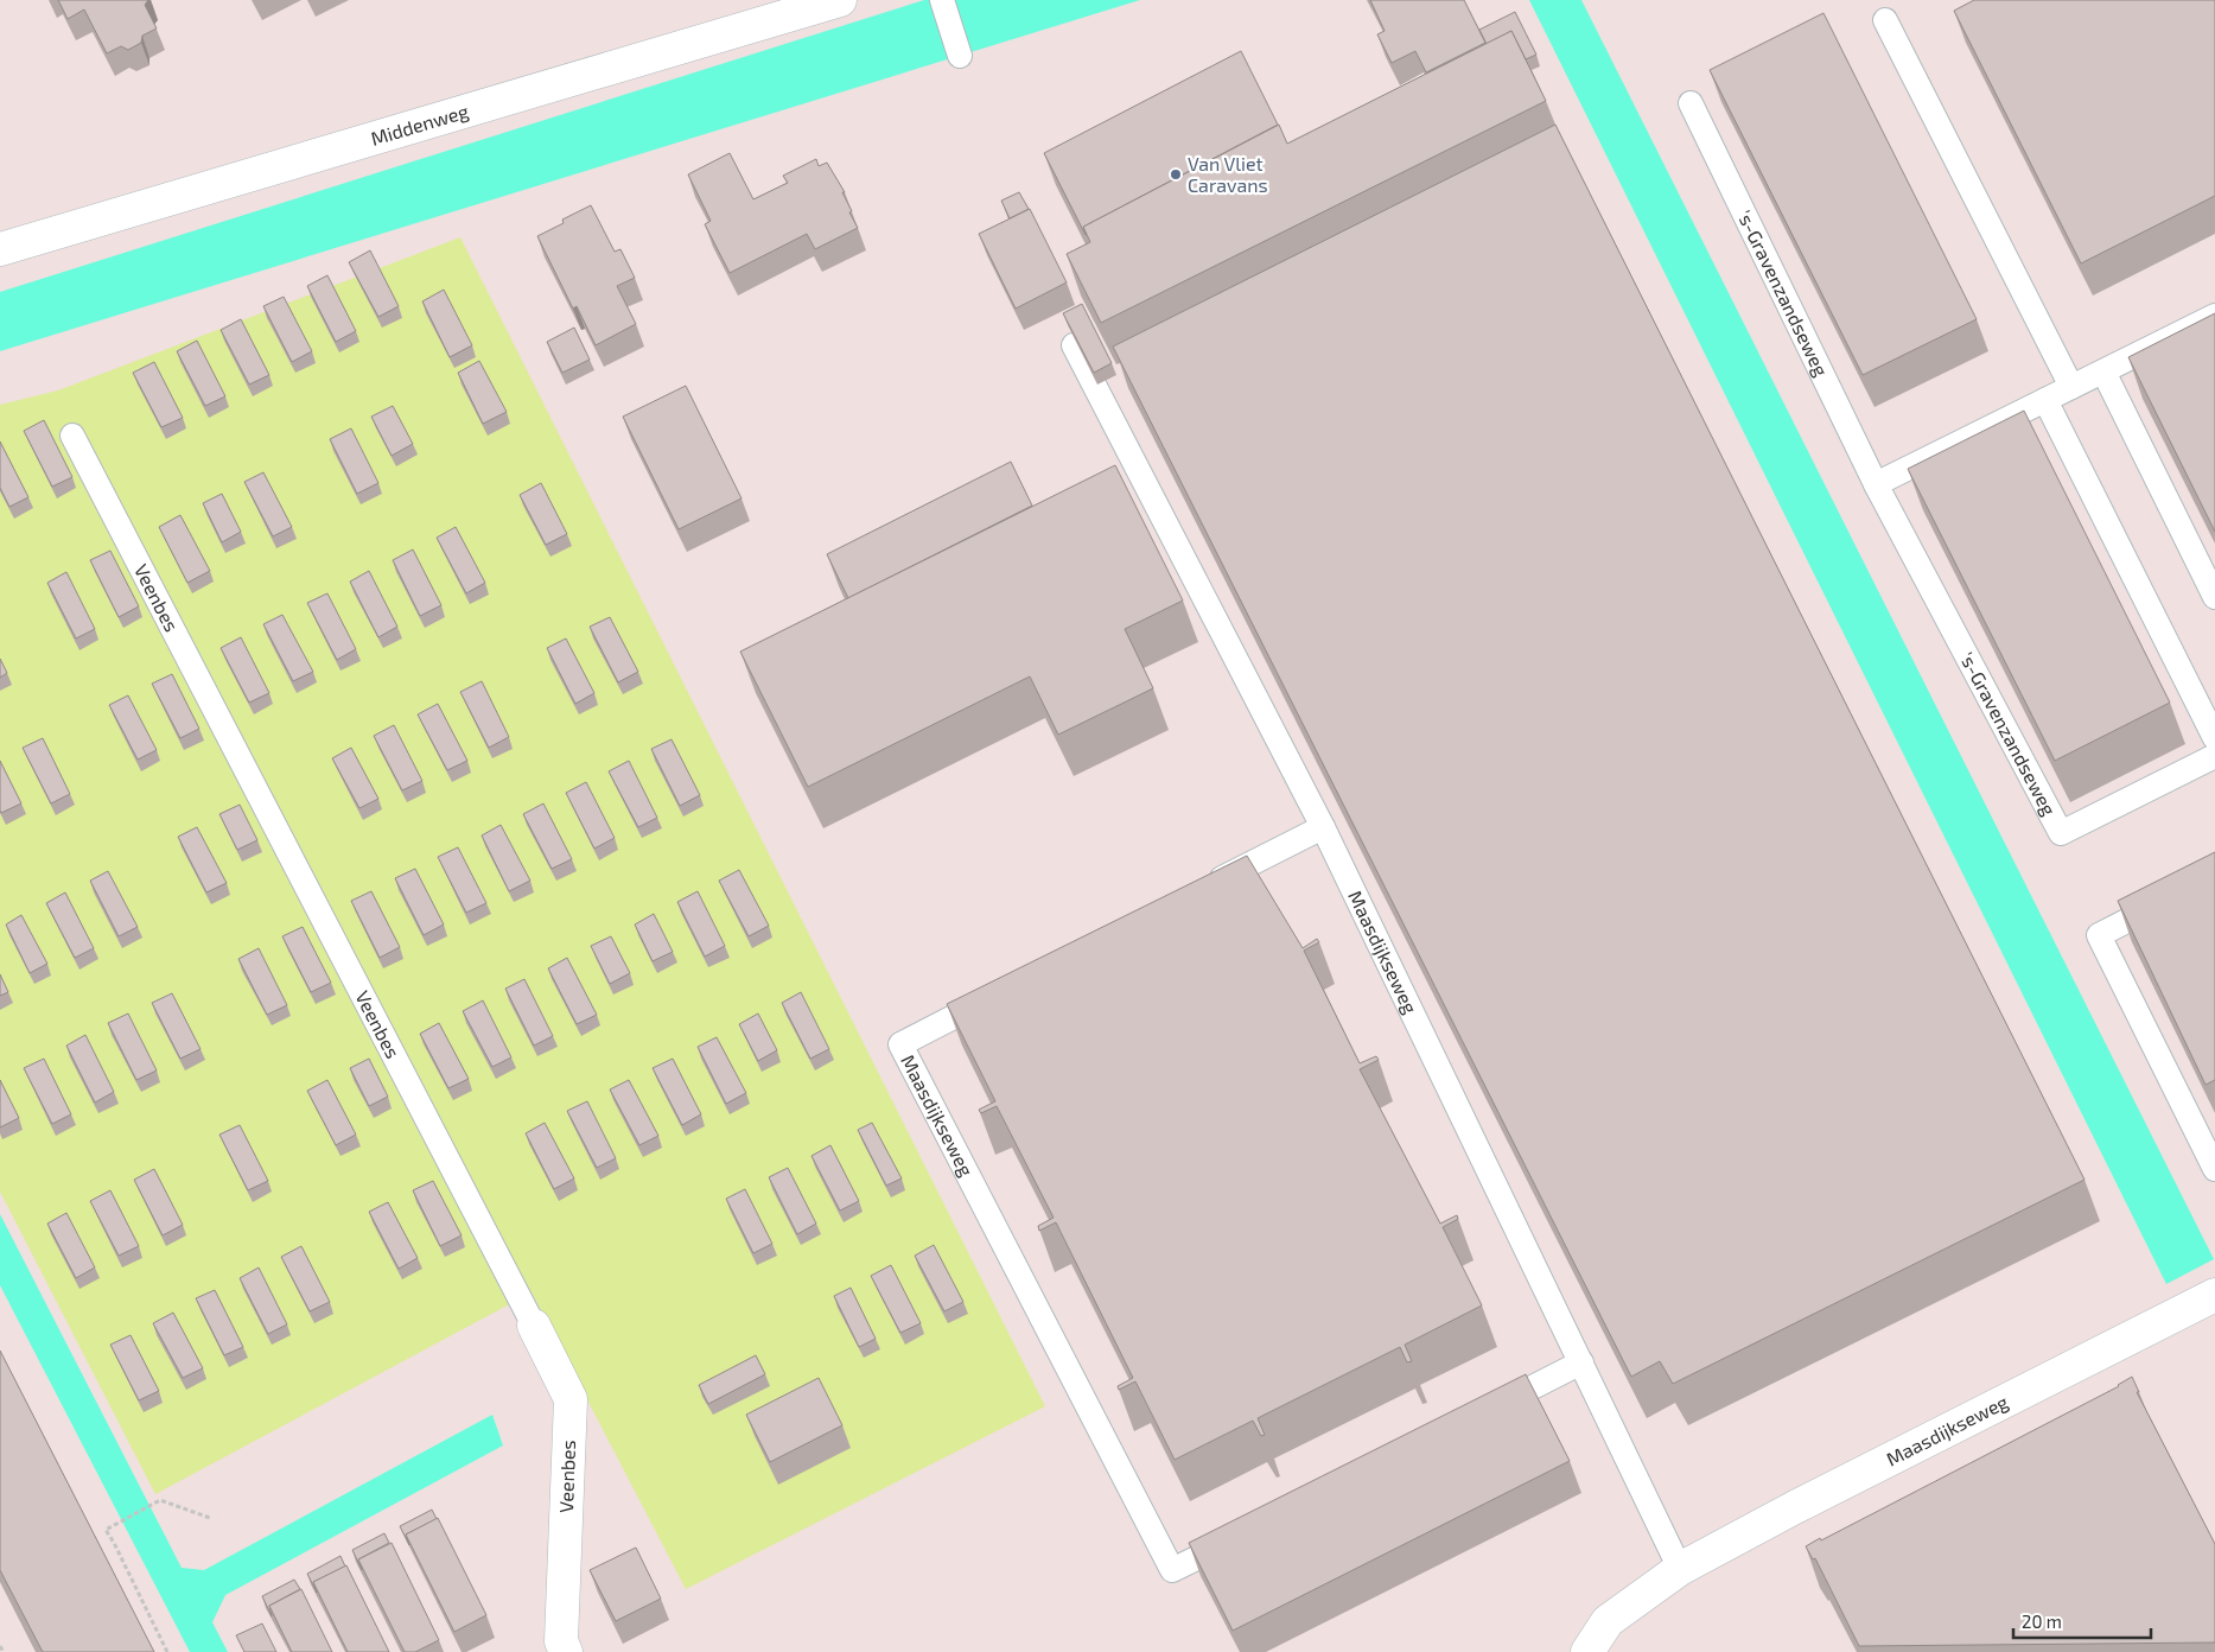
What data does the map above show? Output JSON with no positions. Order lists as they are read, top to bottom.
{
  "streets": {
    "street": ["Middenweg", "Veenbes", "Maasdijkseweg"],
    "lane": ["'s-Gravenzandseweg"]
  },
  "places": ["Van Vliet Caravans"],
  "scale_bar": "20 m"
}
